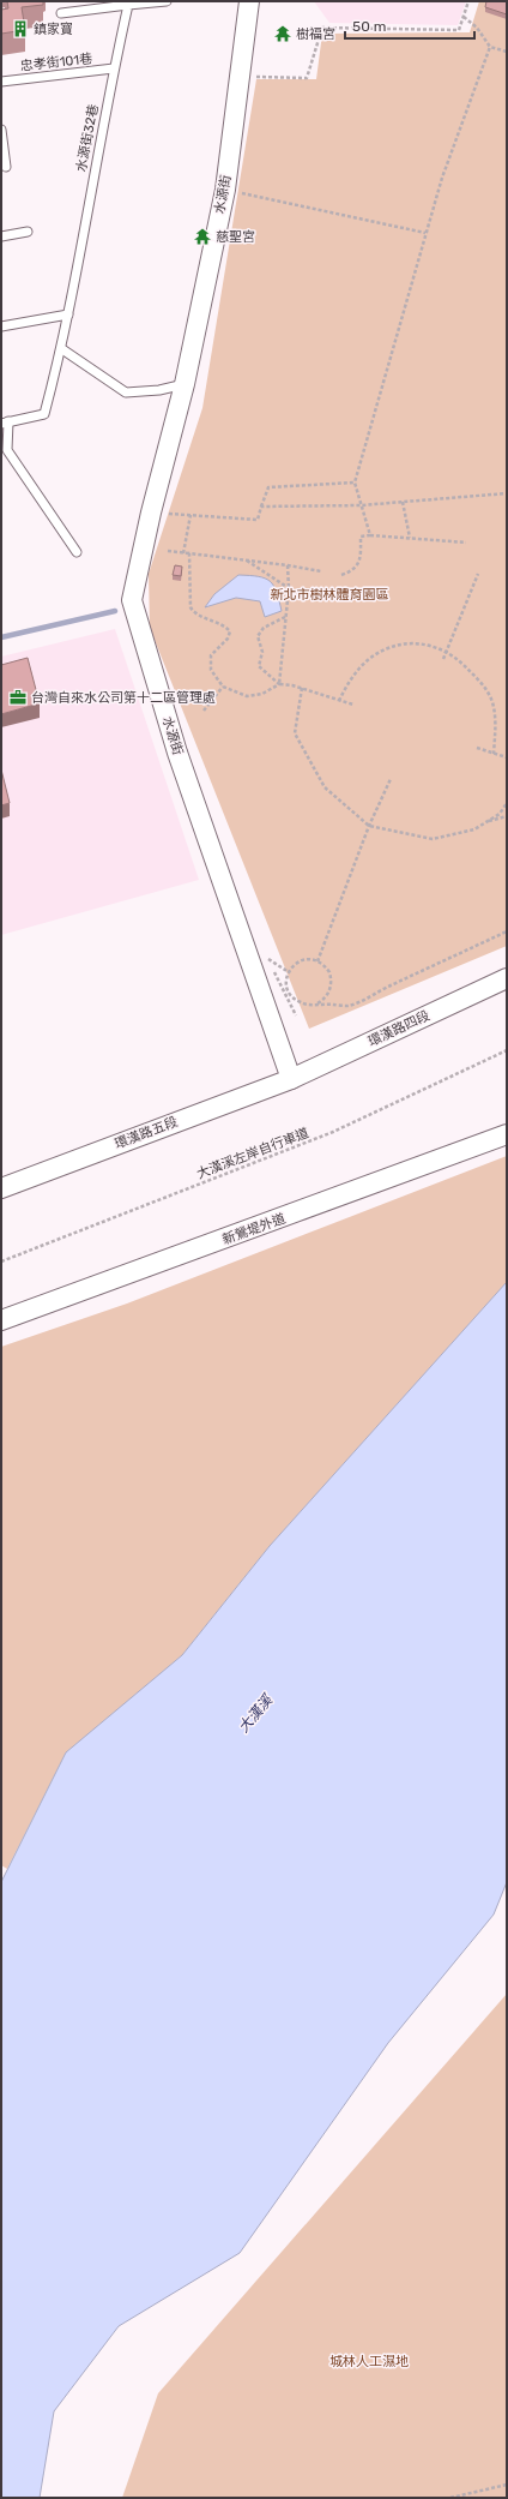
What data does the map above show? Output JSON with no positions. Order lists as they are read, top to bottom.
{
  "streets": {
    "street": [
      "水源街",
      "環漢路四段",
      "環漢路五段",
      "新鶯堤外道"
    ],
    "lane": ["忠孝街101巷", "水源街32巷"],
    "path": ["大漢溪左岸自行車道"]
  },
  "crossings": [
    ["忠孝街101巷", "水源街32巷"],
    ["水源街", "環漢路四段"],
    ["水源街", "環漢路五段"],
    ["環漢路四段", "環漢路五段"]
  ],
  "water": ["大漢溪"],
  "parks": ["新北市樹林體育園區", "城林人工濕地"],
  "places": {
    "building": ["鎮家寶"],
    "temple": ["樹福宮", "慈聖宮"],
    "office": ["台灣自來水公司第十二區管理處"]
  },
  "scale_bar": "50 m"
}
